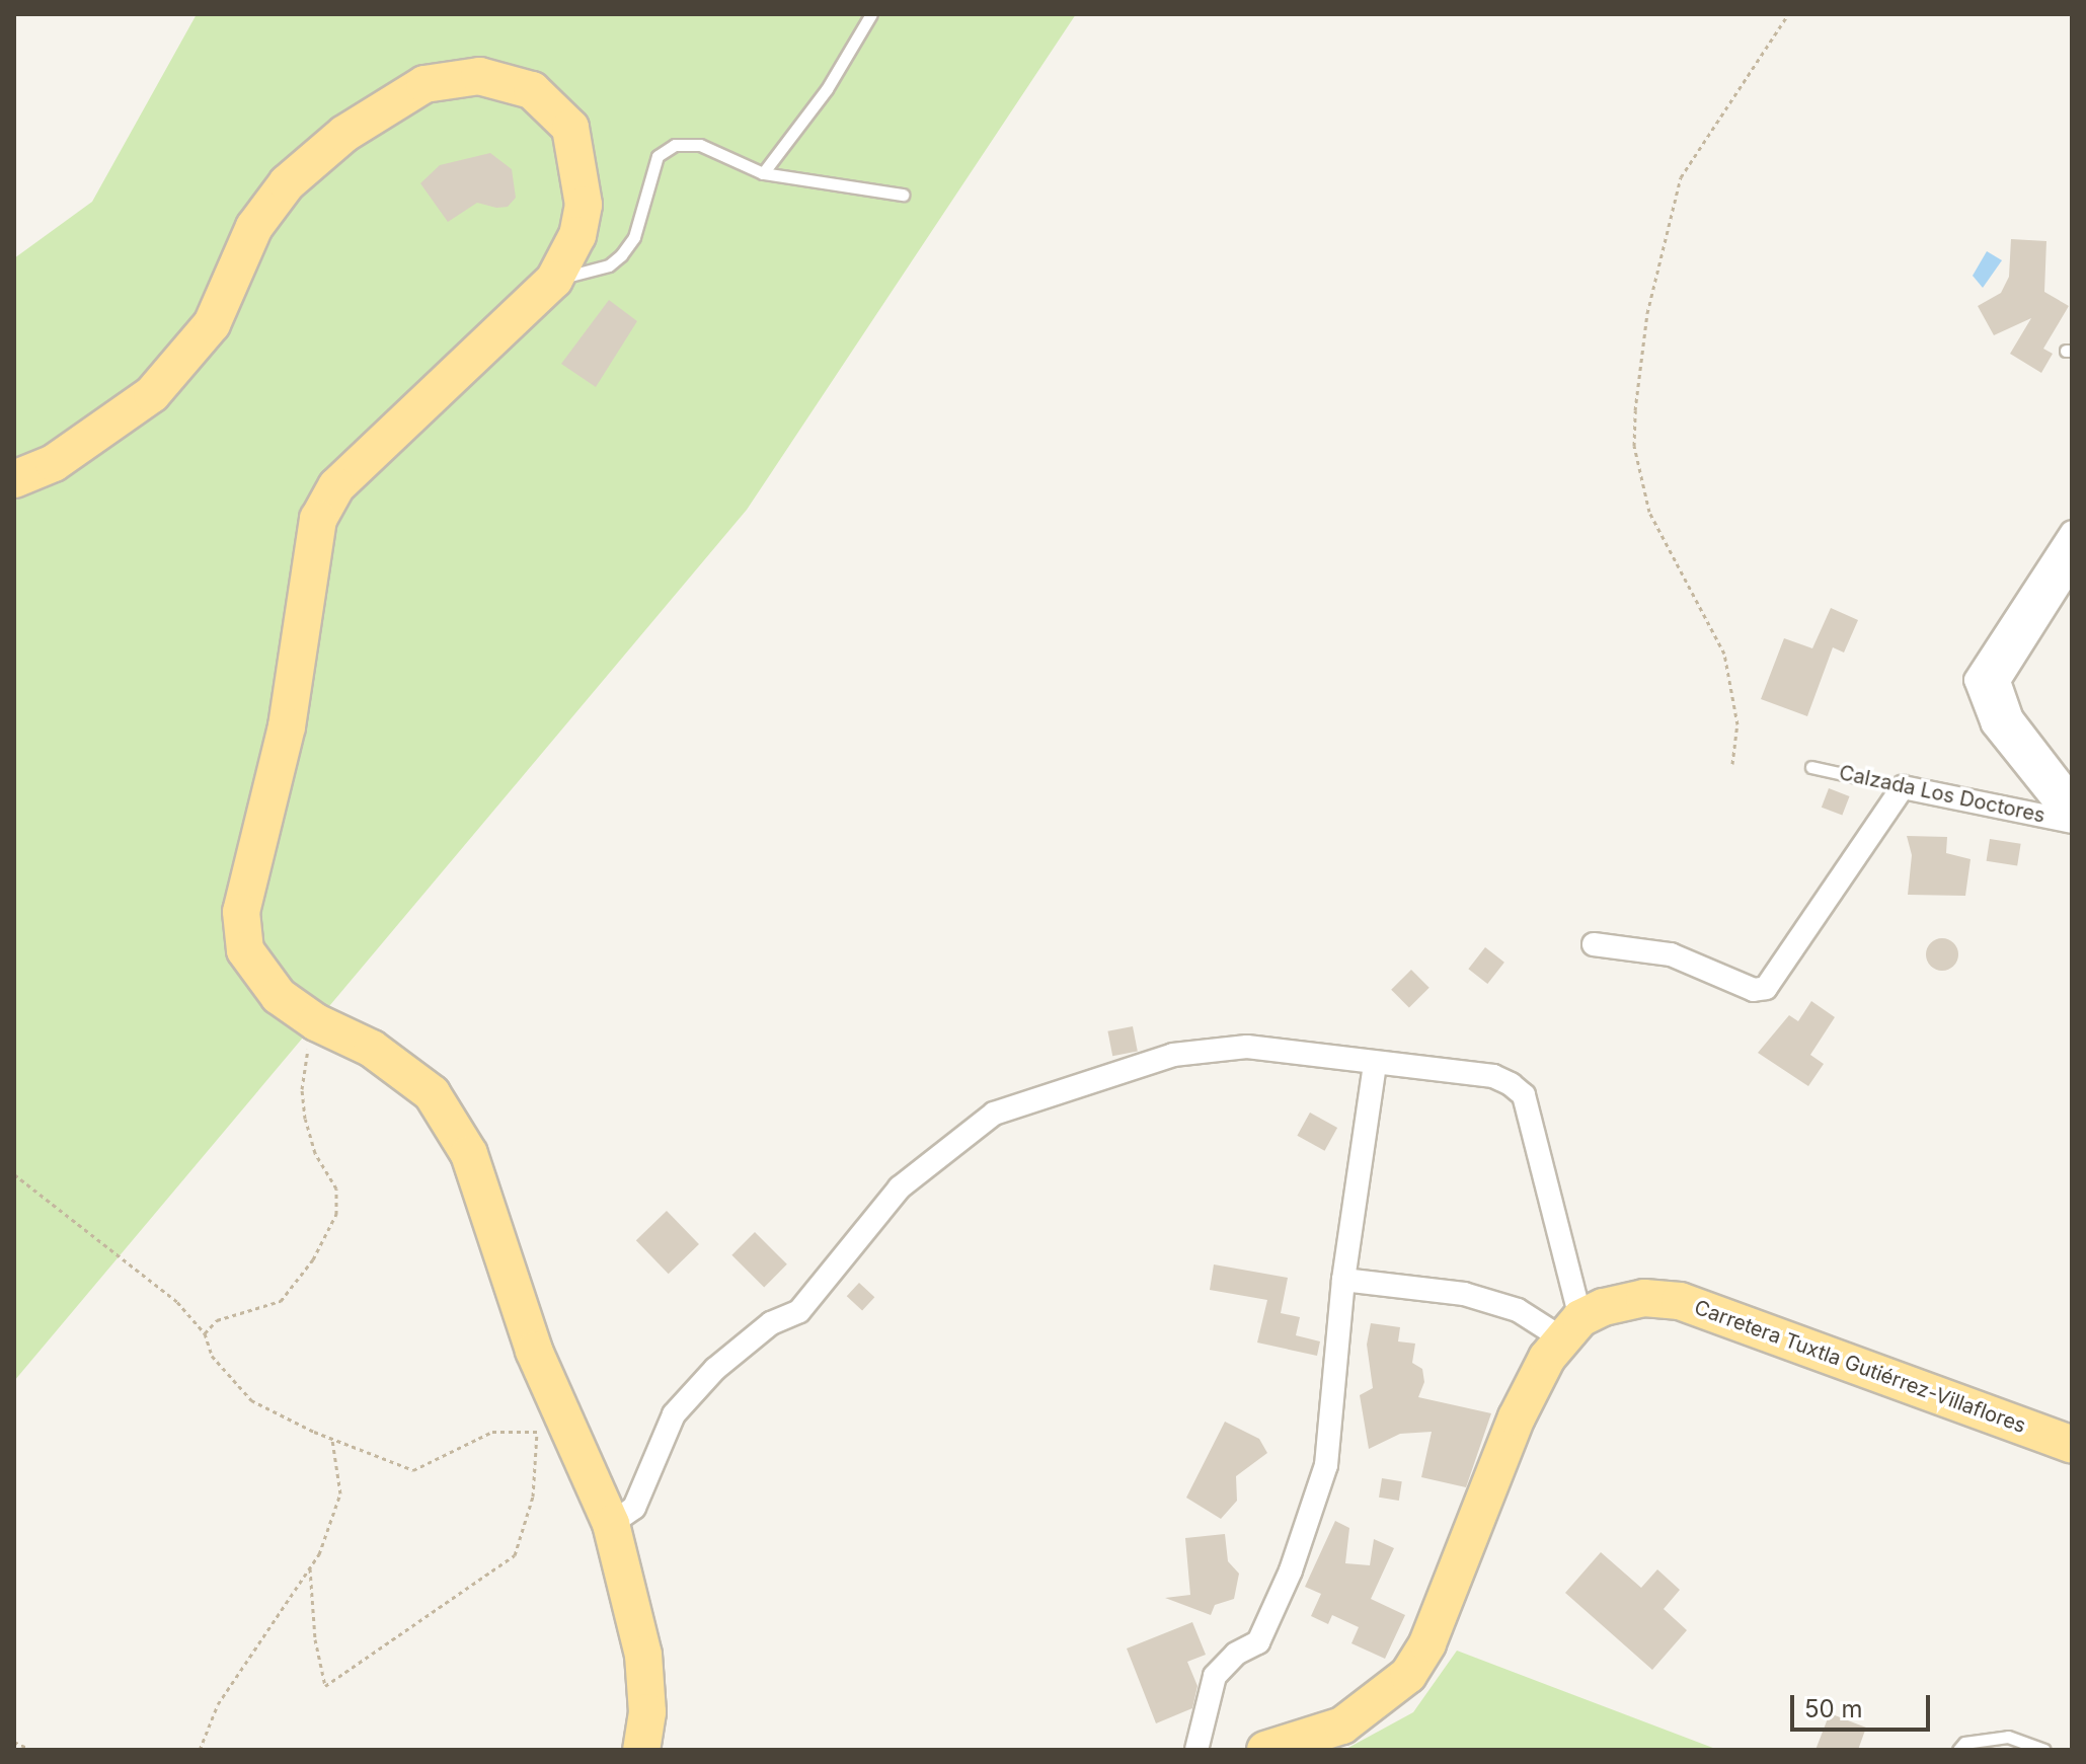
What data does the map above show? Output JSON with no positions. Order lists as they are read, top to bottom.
{
  "streets": {
    "main road": ["Carretera Tuxtla Gutiérrez-Villaflores"],
    "street": ["Calzada Los Doctores"]
  },
  "scale_bar": "50 m"
}
